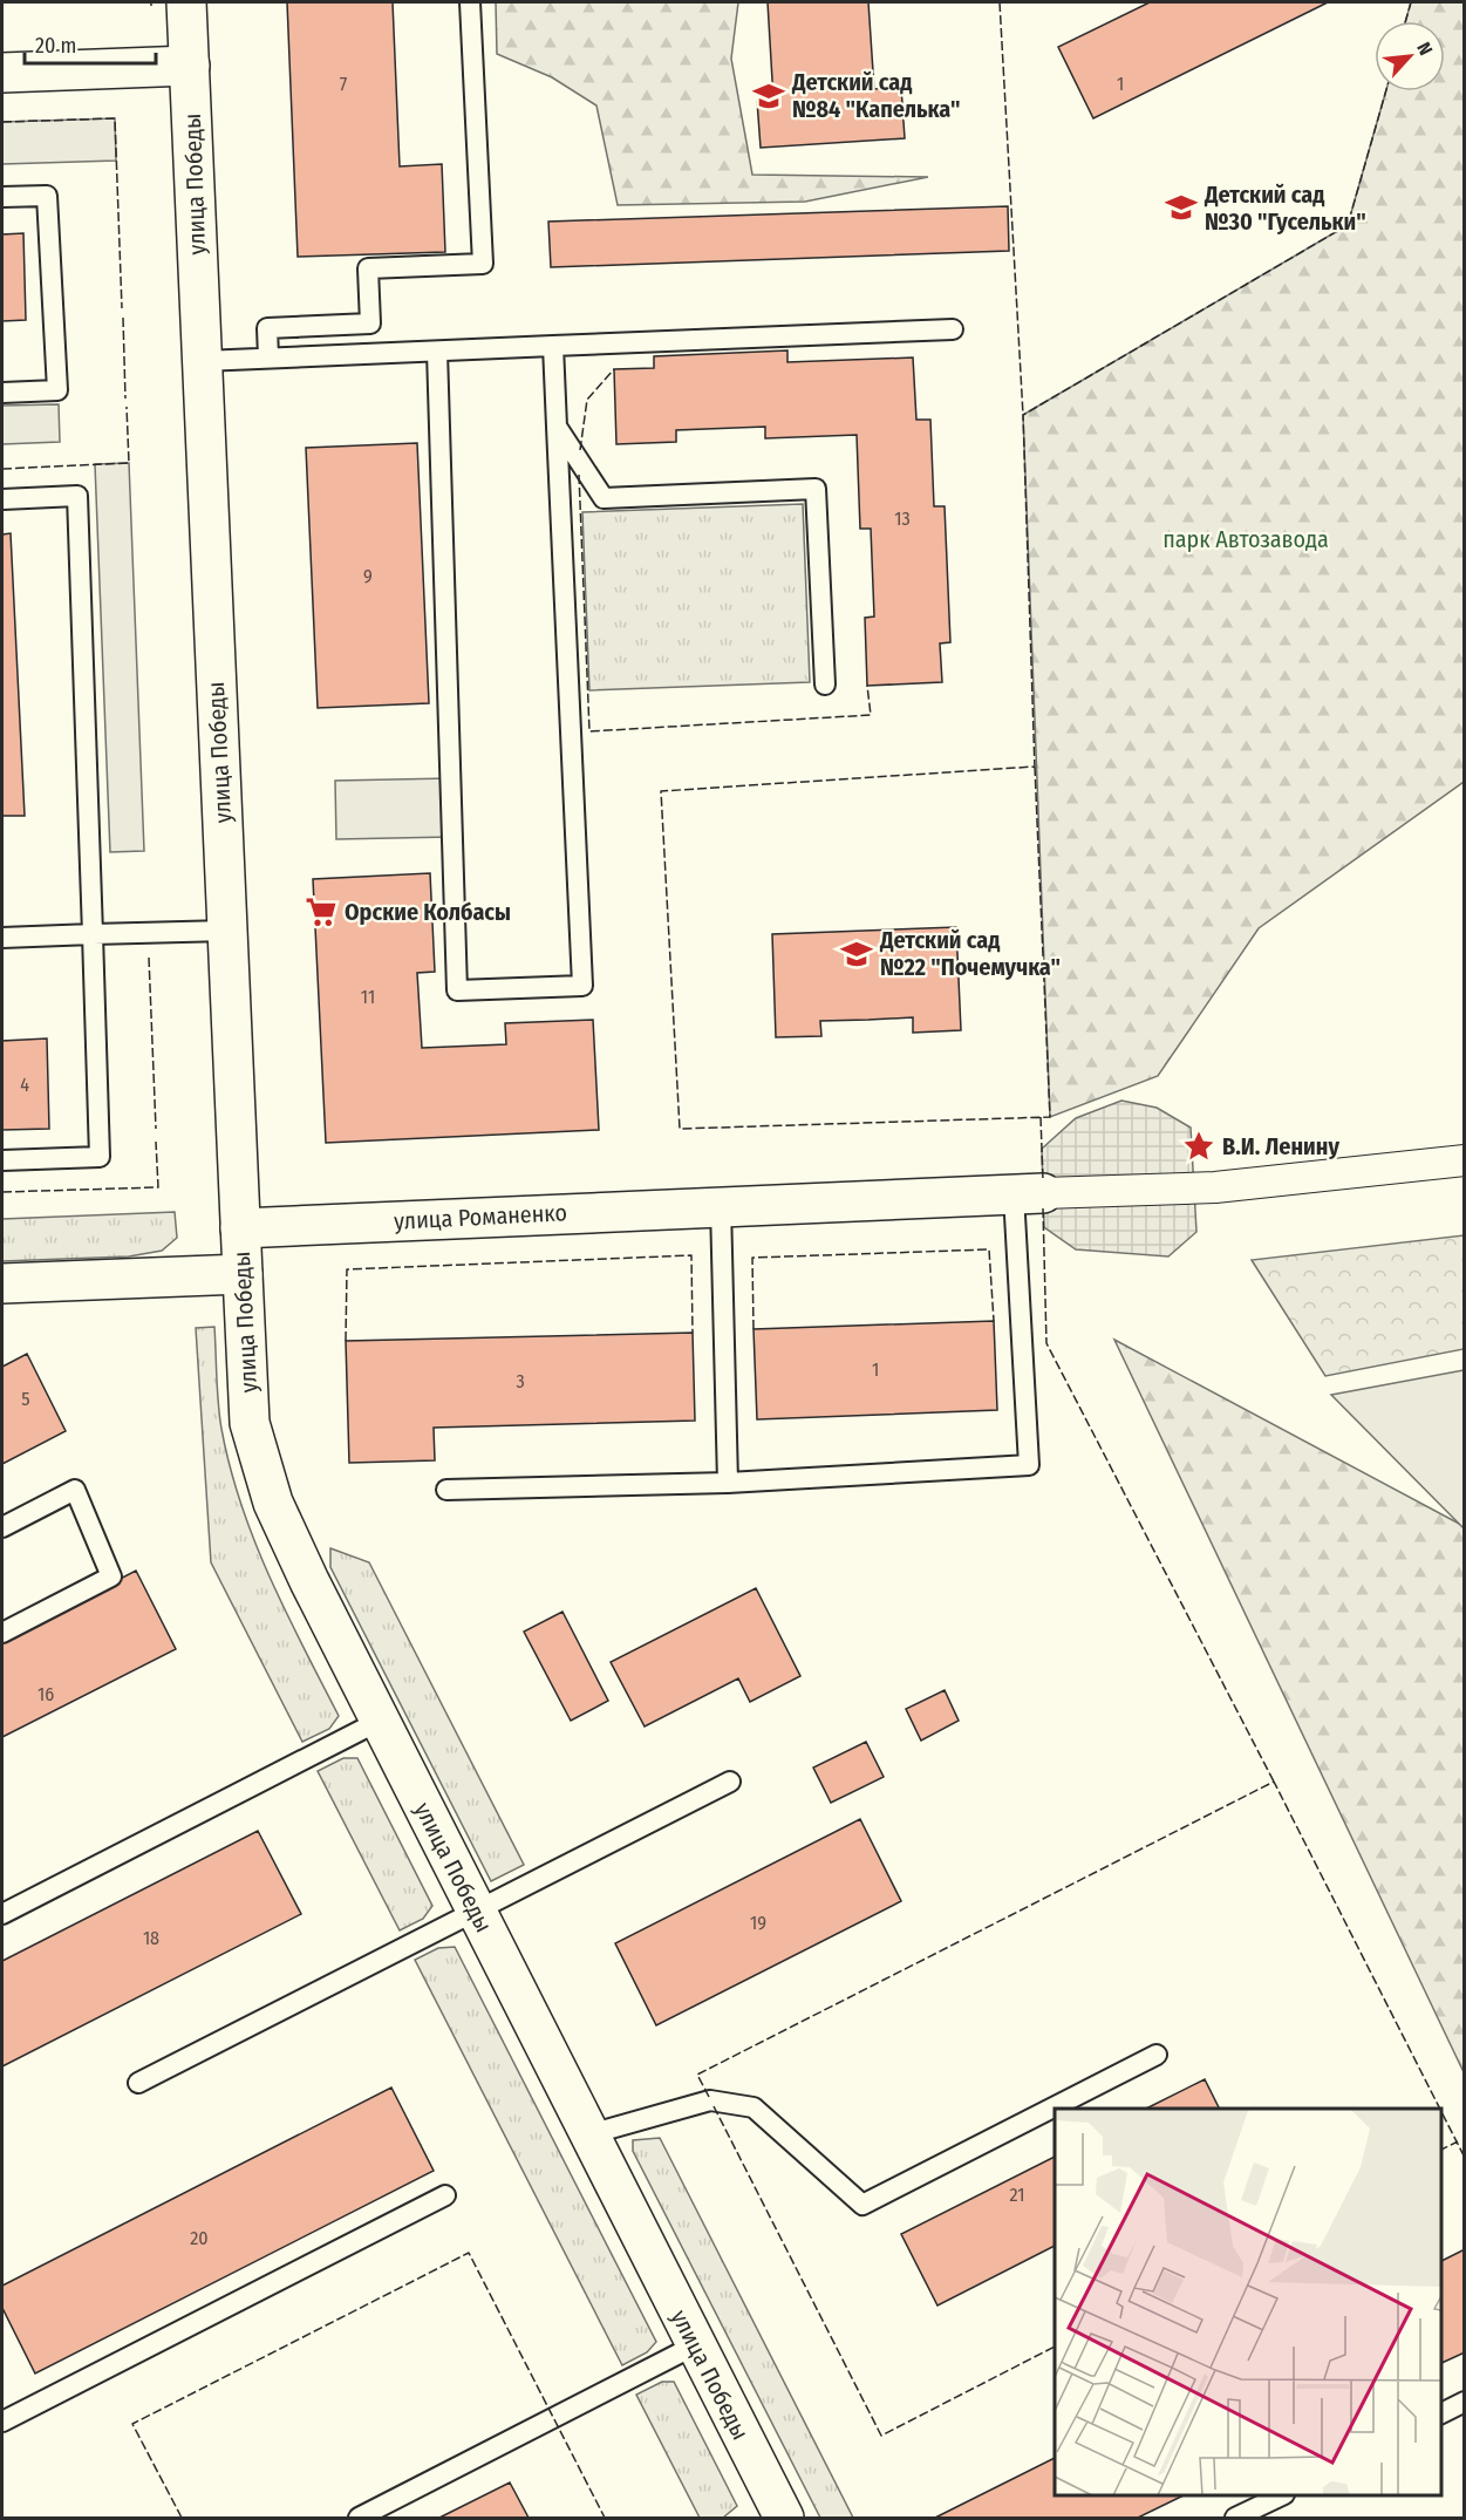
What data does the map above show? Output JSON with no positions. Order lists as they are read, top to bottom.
{
  "streets": {
    "street": ["улица Победы", "улица Романенко"]
  },
  "crossings": [
    ["улица Победы", "улица Романенко"]
  ],
  "parks": ["парк Автозавода"],
  "places": {
    "school or university": ["Детский сад №84 \"Капелька\"", "Детский сад №30 \"Гусельки\"", "Детский сад №22 \"Почемучка\""],
    "supermarket": ["Орские Колбасы"],
    "place": ["В.И. Ленину"]
  },
  "house_numbers": [
    "7",
    "1",
    "13",
    "9",
    "11",
    "4",
    "1",
    "3",
    "5",
    "16",
    "19",
    "18",
    "21",
    "20"
  ],
  "scale_bar": "20 m",
  "north": "top right"
}
